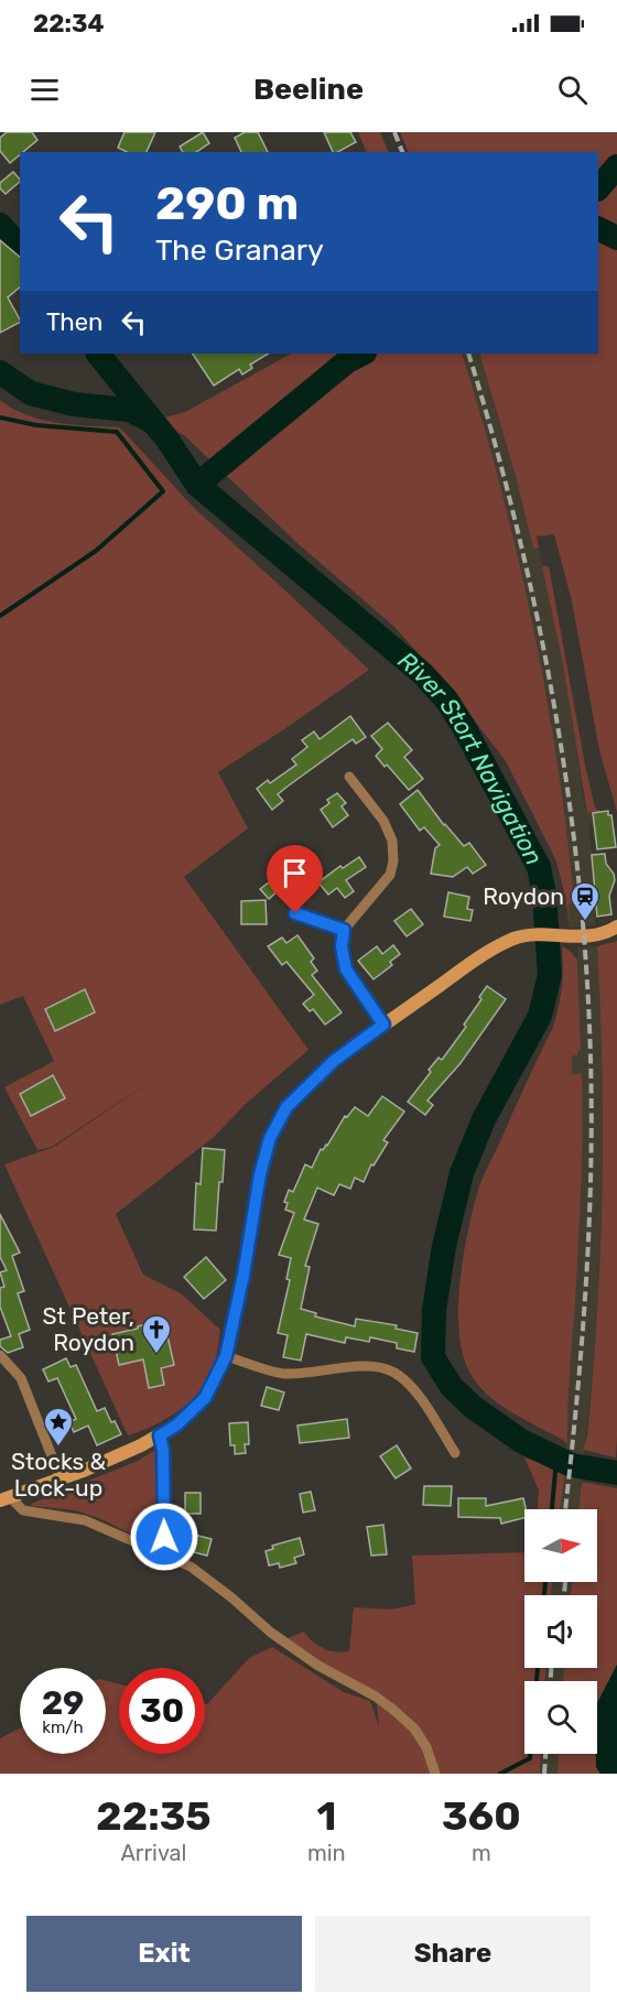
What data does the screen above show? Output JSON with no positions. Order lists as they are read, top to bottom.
{
  "water": ["River Stort Navigation"],
  "places": {
    "station": ["Roydon"],
    "church": ["St Peter, Roydon"],
    "place": ["Stocks & Lock-up"]
  },
  "north": "right",
  "page": {
    "status": "22:34",
    "header": "Beeline",
    "turn": ["290 m", "The Granary"],
    "then": "Then",
    "speed": "29 km/h",
    "limit": "30",
    "eta": [
      "22:35",
      "Arrival",
      "1",
      "min",
      "360",
      "m"
    ],
    "buttons": ["Exit", "Share"]
  }
}
